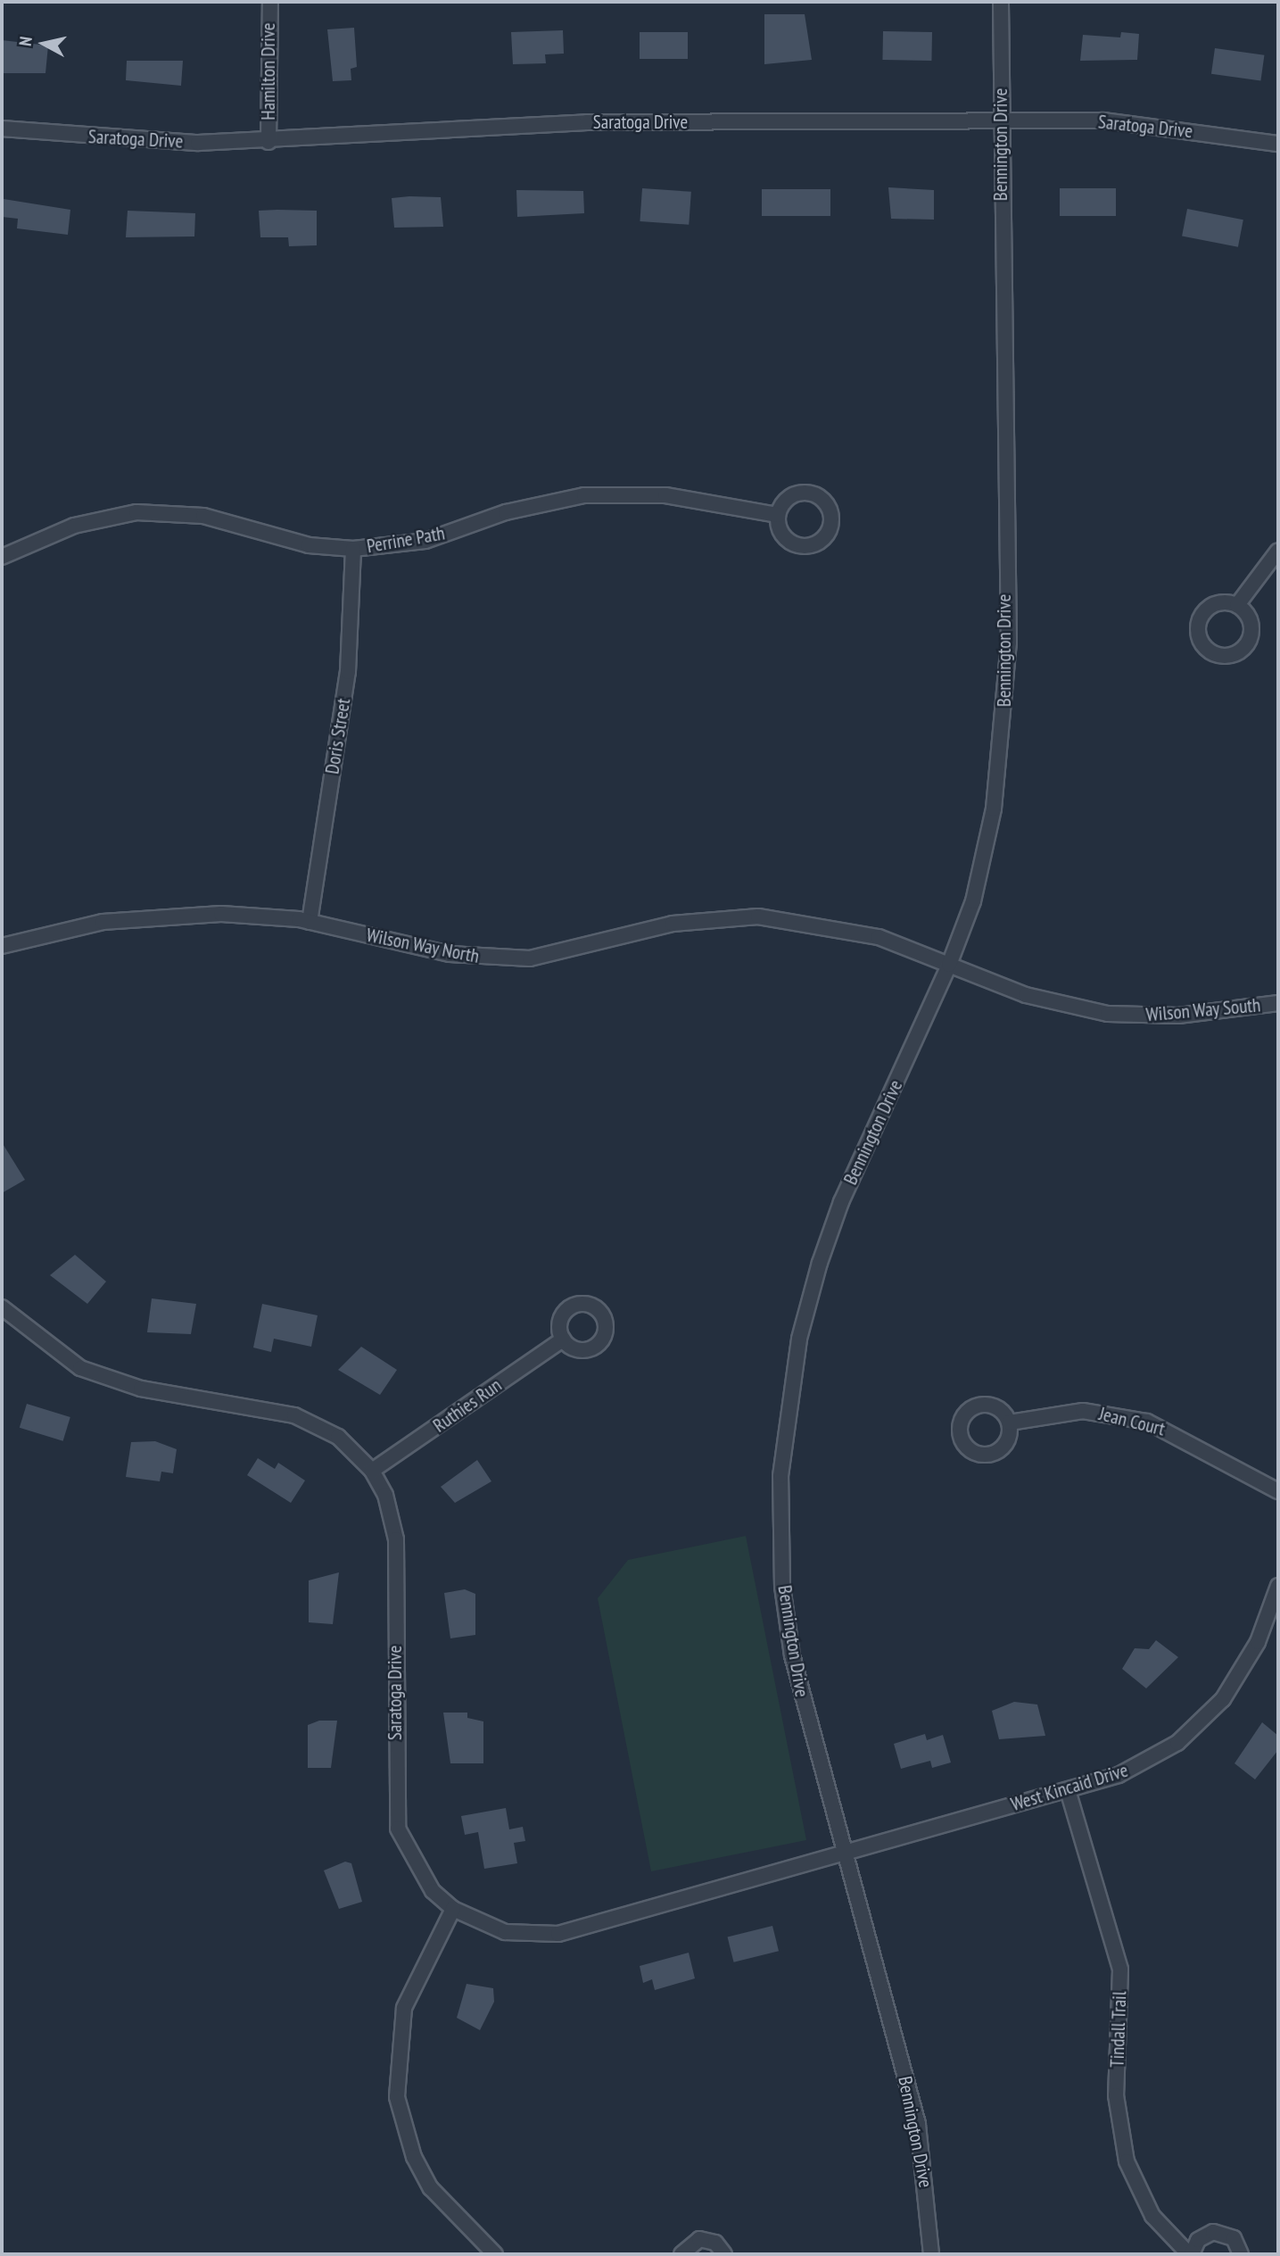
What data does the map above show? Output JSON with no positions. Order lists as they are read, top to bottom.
{
  "streets": {
    "street": [
      "Hamilton Drive",
      "Saratoga Drive",
      "Bennington Drive",
      "Perrine Path",
      "Doris Street",
      "Wilson Way North",
      "Wilson Way South",
      "Ruthies Run",
      "Jean Court",
      "West Kincaid Drive",
      "Tindall Trail"
    ]
  },
  "crossings": [
    ["Hamilton Drive", "Saratoga Drive"],
    ["Saratoga Drive", "Bennington Drive"],
    ["Saratoga Drive", "Ruthies Run"],
    ["Saratoga Drive", "West Kincaid Drive"],
    ["Bennington Drive", "Wilson Way North"],
    ["Bennington Drive", "Wilson Way South"],
    ["Bennington Drive", "West Kincaid Drive"],
    ["Perrine Path", "Doris Street"],
    ["Doris Street", "Wilson Way North"],
    ["Wilson Way North", "Wilson Way South"],
    ["West Kincaid Drive", "Tindall Trail"]
  ],
  "north": "left"
}
